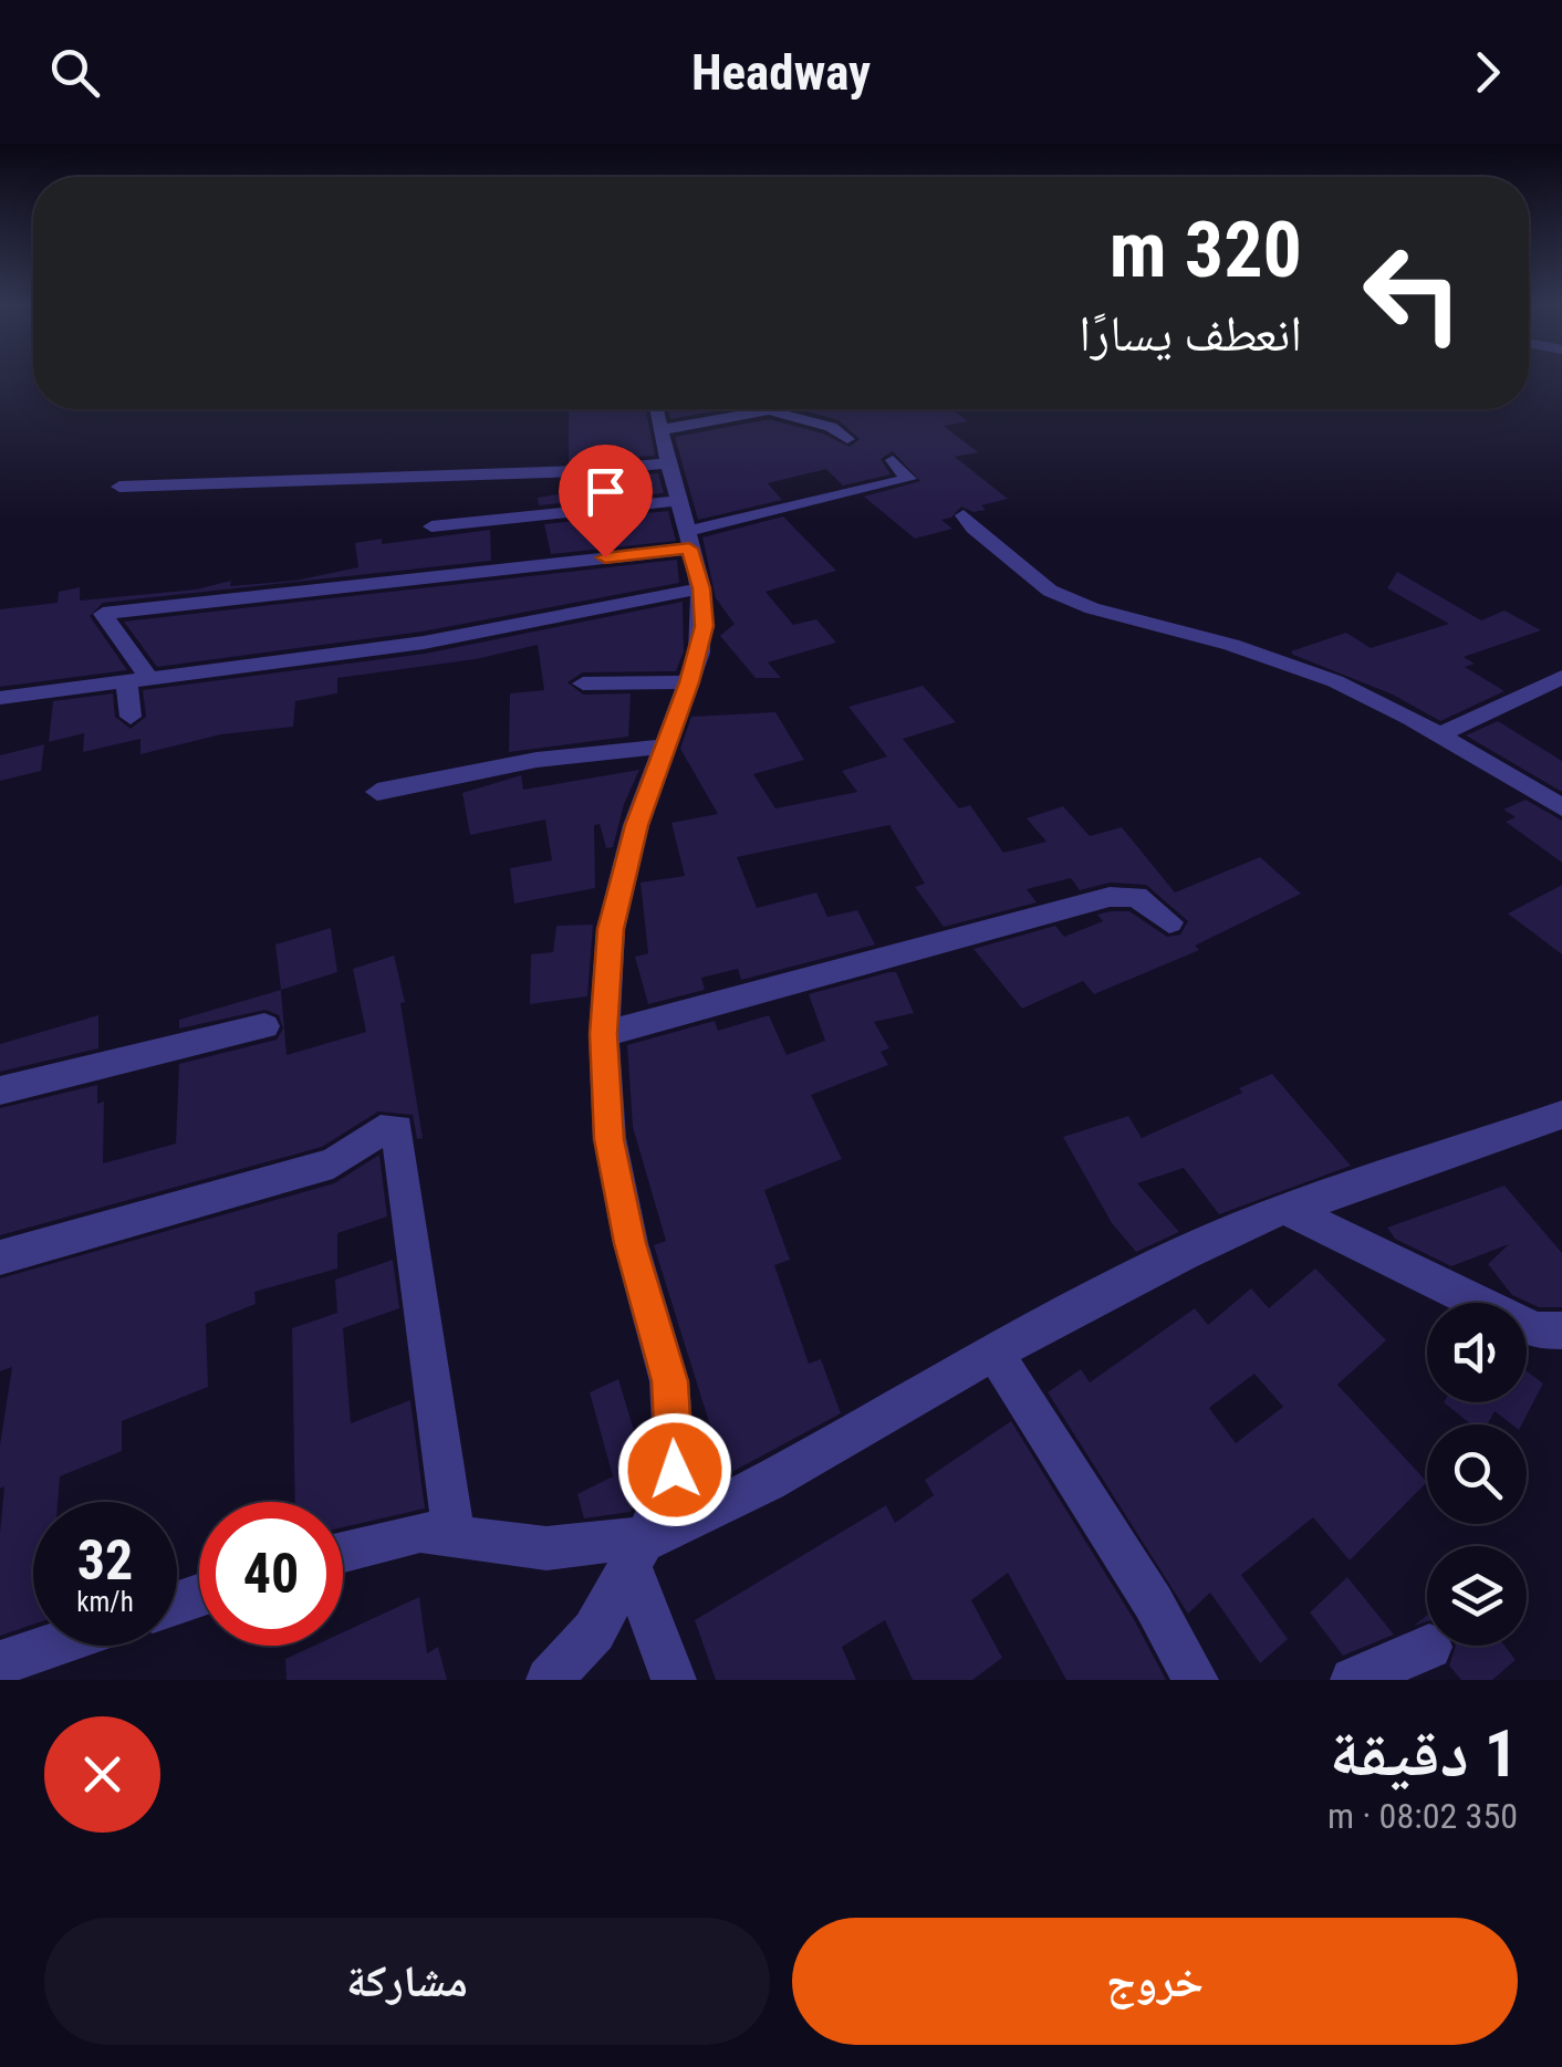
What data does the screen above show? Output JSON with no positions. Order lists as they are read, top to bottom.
{
  "page": {
    "header": "Headway",
    "turn": ["320 m", "انعطف يسارًا"],
    "speed": "32 km/h",
    "limit": "40",
    "heading": ["1 دقيقة", "350 m · 08:02"],
    "buttons": ["خروج", "مشاركة"]
  }
}
